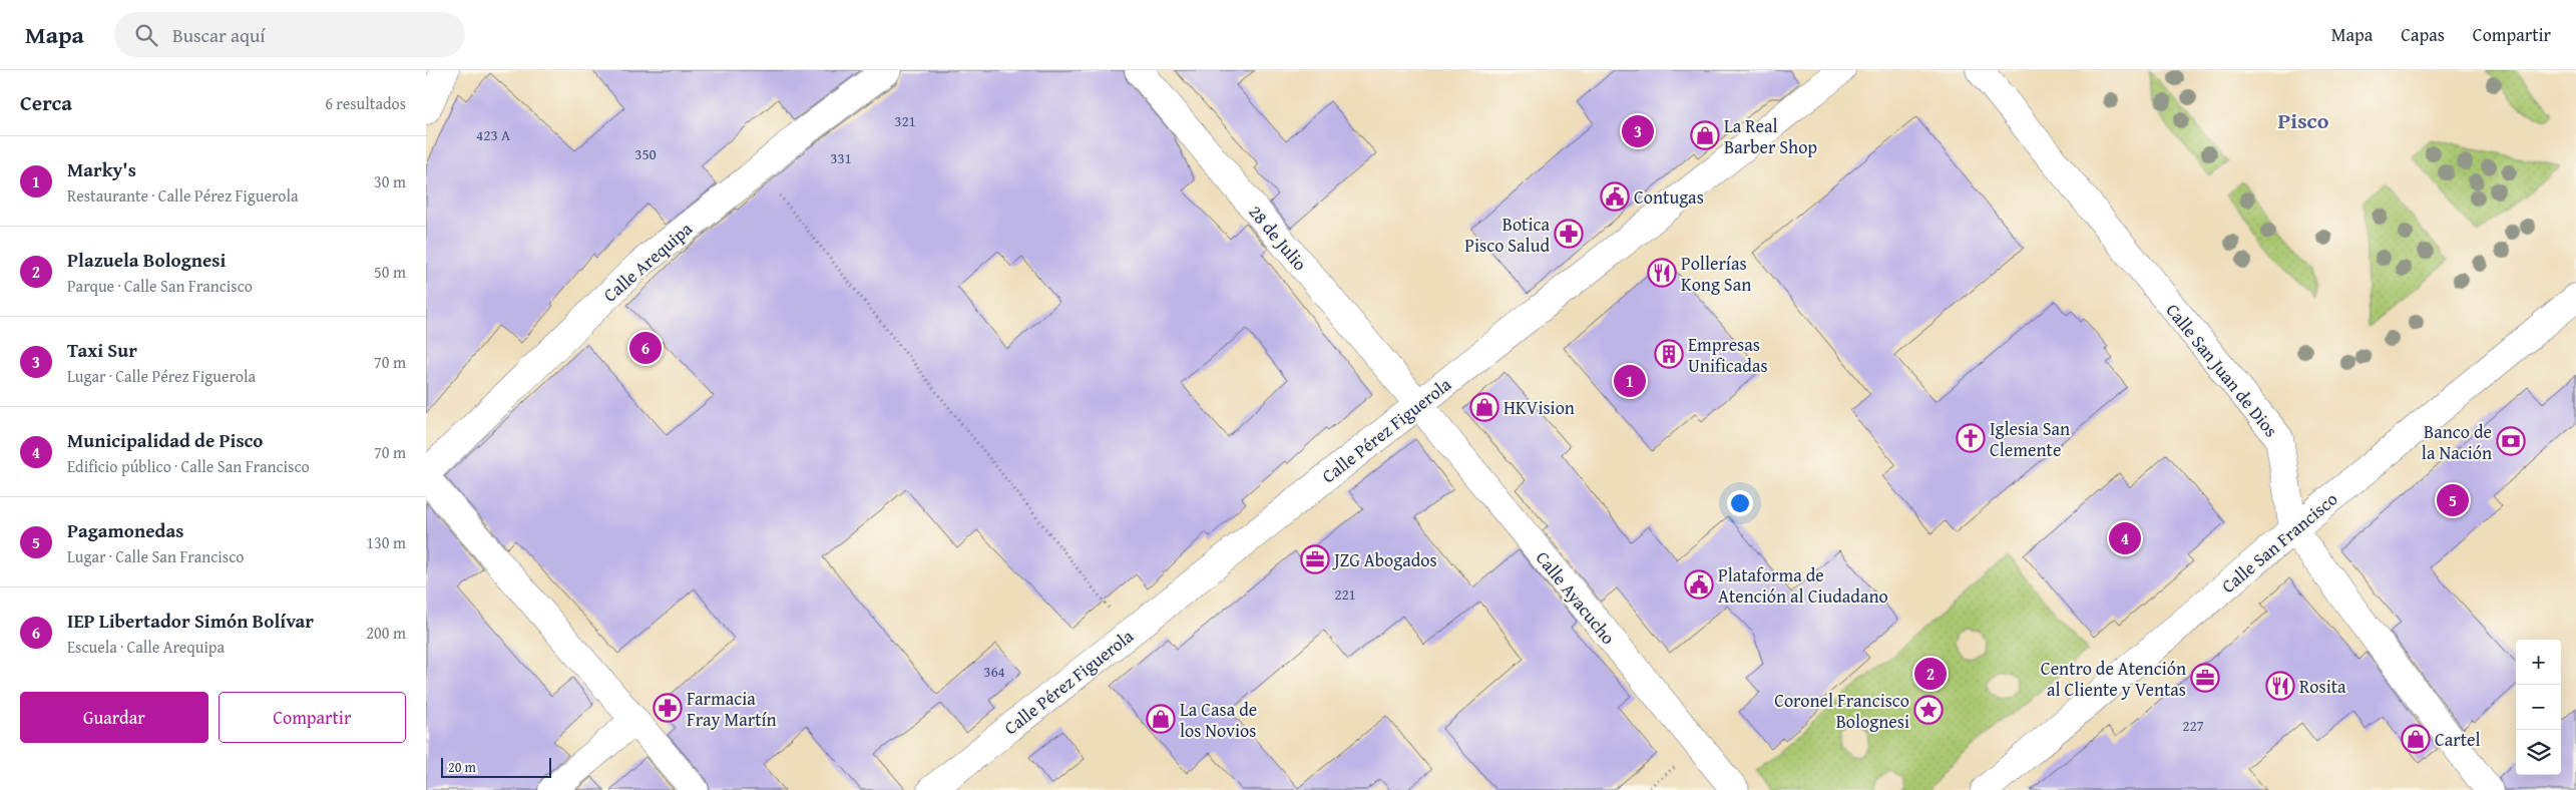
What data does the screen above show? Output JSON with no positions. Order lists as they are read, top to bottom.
{
  "streets": {
    "street": [
      "28 de Julio",
      "Calle Arequipa",
      "Calle San Juan de Dios",
      "Calle Pérez Figuerola",
      "Calle San Francisco",
      "Calle Ayacucho"
    ]
  },
  "crossings": [
    ["28 de Julio", "Calle Pérez Figuerola"],
    ["28 de Julio", "Calle Ayacucho"],
    ["Calle San Juan de Dios", "Calle San Francisco"],
    ["Calle Pérez Figuerola", "Calle Ayacucho"]
  ],
  "districts": ["Pisco"],
  "places": {
    "shop": [
      "La Real Barber Shop",
      "HKVision",
      "La Casa de los Novios",
      "Cartel"
    ],
    "public building": ["Contugas", "Plataforma de Atención al Ciudadano"],
    "pharmacy": ["Botica Pisco Salud", "Farmacia Fray Martín"],
    "restaurant": ["Pollerías Kong San", "Rosita"],
    "building": ["Empresas Unificadas"],
    "church": ["Iglesia San Clemente"],
    "bank": ["Banco de la Nación"],
    "office": ["JZG Abogados", "Centro de Atención al Cliente y Ventas"],
    "place": ["Coronel Francisco Bolognesi"]
  },
  "house_numbers": [
    "321",
    "423 A",
    "350",
    "331",
    "221",
    "364",
    "227"
  ],
  "scale_bar": "20 m",
  "page": {
    "header": "Mapa",
    "search": "Buscar aquí",
    "nav": ["Mapa", "Capas", "Compartir"],
    "heading": ["Cerca", "6 resultados"],
    "pins": [
      "3",
      "6",
      "1",
      "5",
      "4",
      "2"
    ],
    "list": [
      {
        "mark": "1",
        "name": "Marky's",
        "note": "Restaurante · Calle Pérez Figuerola",
        "value": "30 m"
      },
      {
        "mark": "2",
        "name": "Plazuela Bolognesi",
        "note": "Parque · Calle San Francisco",
        "value": "50 m"
      },
      {
        "mark": "3",
        "name": "Taxi Sur",
        "note": "Lugar · Calle Pérez Figuerola",
        "value": "70 m"
      },
      {
        "mark": "4",
        "name": "Municipalidad de Pisco",
        "note": "Edificio público · Calle San Francisco",
        "value": "70 m"
      },
      {
        "mark": "5",
        "name": "Pagamonedas",
        "note": "Lugar · Calle San Francisco",
        "value": "130 m"
      },
      {
        "mark": "6",
        "name": "IEP Libertador Simón Bolívar",
        "note": "Escuela · Calle Arequipa",
        "value": "200 m"
      }
    ],
    "map_buttons": ["+", "−"],
    "buttons": ["Guardar", "Compartir"],
    "scale": "20 m"
  }
}
